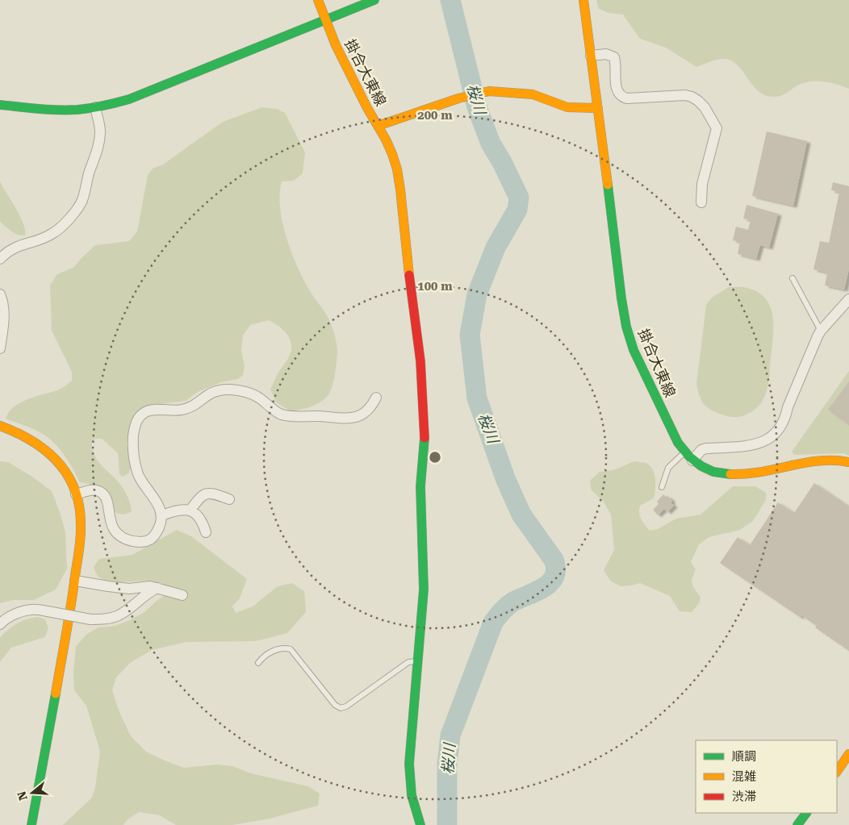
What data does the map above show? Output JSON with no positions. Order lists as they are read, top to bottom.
{
  "streets": {
    "street": ["掛合大東線"]
  },
  "water": ["桜川"],
  "legend": ["順調", "混雑", "渋滞"],
  "north": "left",
  "rings": ["200 m", "100 m"]
}
